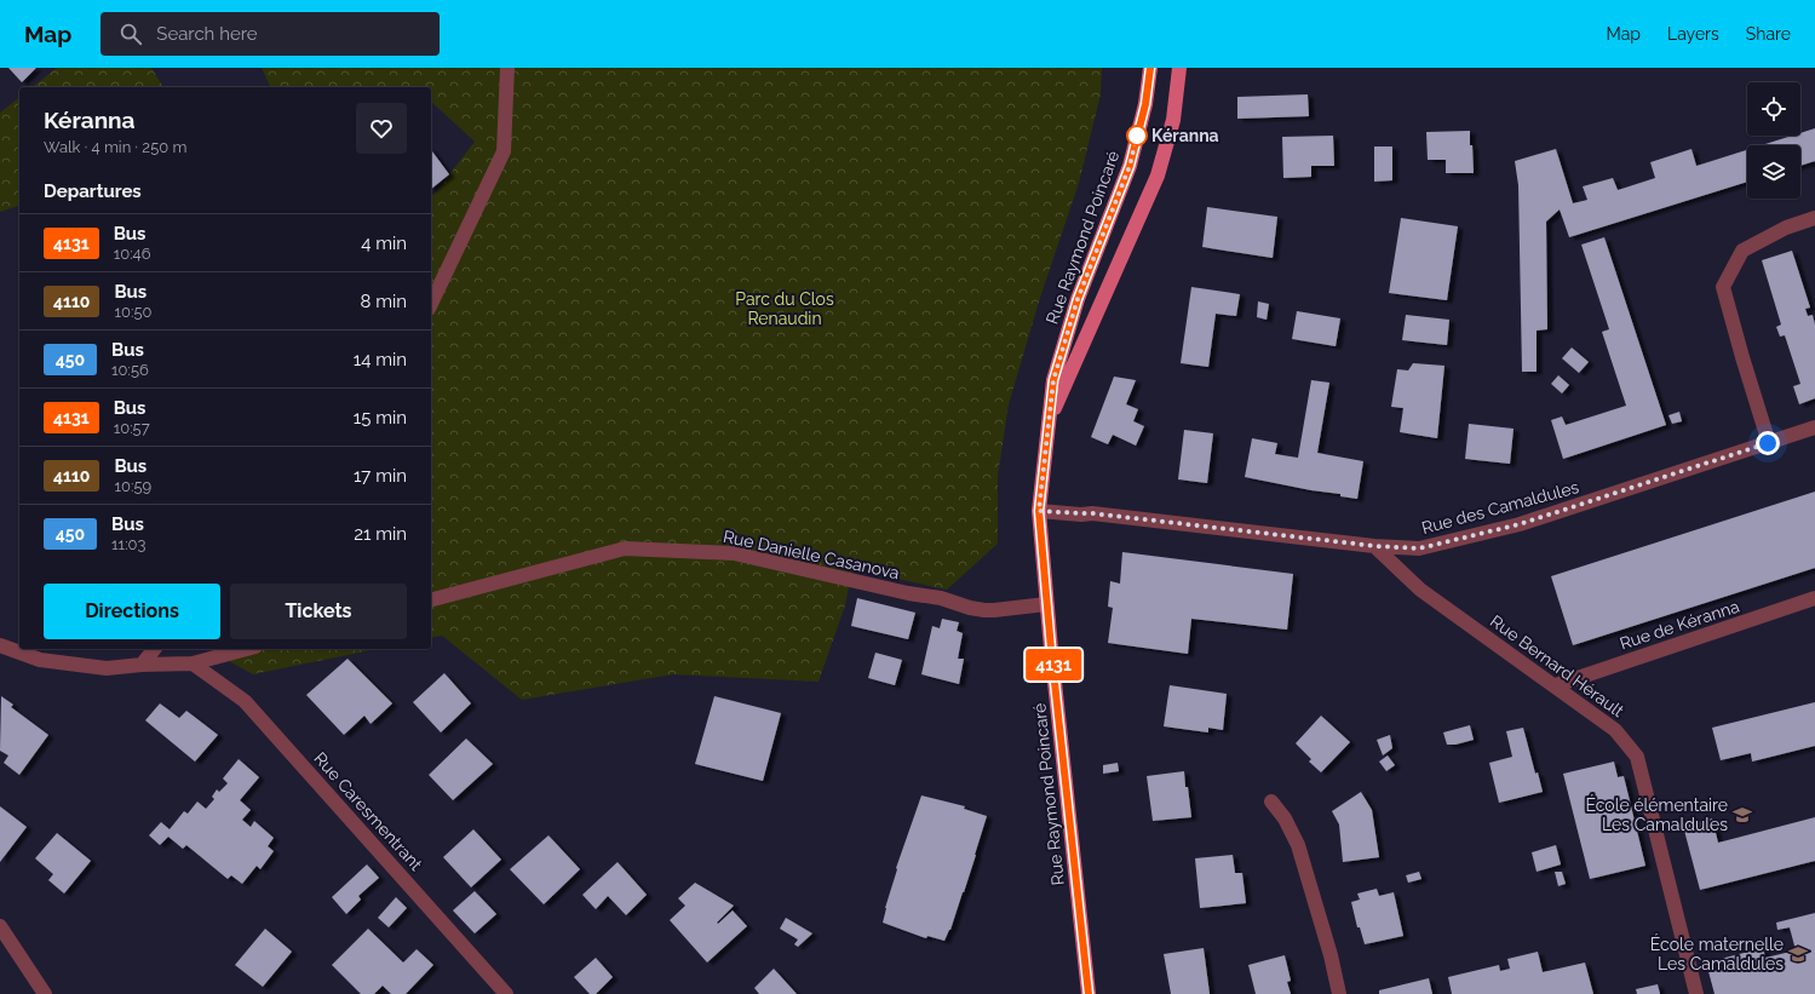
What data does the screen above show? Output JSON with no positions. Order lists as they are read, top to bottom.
{
  "streets": {
    "main road": ["Rue Raymond Poincaré"],
    "street": [
      "Rue des Camaldules",
      "Rue Danielle Casanova",
      "Rue de Kéranna",
      "Rue Bernard Hérault",
      "Rue Caresmentrant"
    ]
  },
  "crossings": [
    ["Rue Raymond Poincaré", "Rue des Camaldules"],
    ["Rue Raymond Poincaré", "Rue Danielle Casanova"],
    ["Rue des Camaldules", "Rue Bernard Hérault"],
    ["Rue de Kéranna", "Rue Bernard Hérault"]
  ],
  "parks": ["Parc du Clos Renaudin"],
  "places": {
    "other": ["Kéranna"],
    "school or university": ["École élémentaire Les Camaldules", "École maternelle Les Camaldules"]
  },
  "lines": ["bus line 4131"],
  "page": {
    "header": "Map",
    "search": "Search here",
    "nav": ["Map", "Layers", "Share"],
    "on_map": "4131",
    "heading": [
      ["Kéranna", "Walk · 4 min · 250 m"],
      "Departures"
    ],
    "list": [
      {
        "mark": "4131",
        "name": "Bus",
        "note": "10:46",
        "value": "4 min"
      },
      {
        "mark": "4110",
        "name": "Bus",
        "note": "10:50",
        "value": "8 min"
      },
      {
        "mark": "450",
        "name": "Bus",
        "note": "10:56",
        "value": "14 min"
      },
      {
        "mark": "4131",
        "name": "Bus",
        "note": "10:57",
        "value": "15 min"
      },
      {
        "mark": "4110",
        "name": "Bus",
        "note": "10:59",
        "value": "17 min"
      },
      {
        "mark": "450",
        "name": "Bus",
        "note": "11:03",
        "value": "21 min"
      }
    ],
    "buttons": ["Directions", "Tickets"]
  }
}
